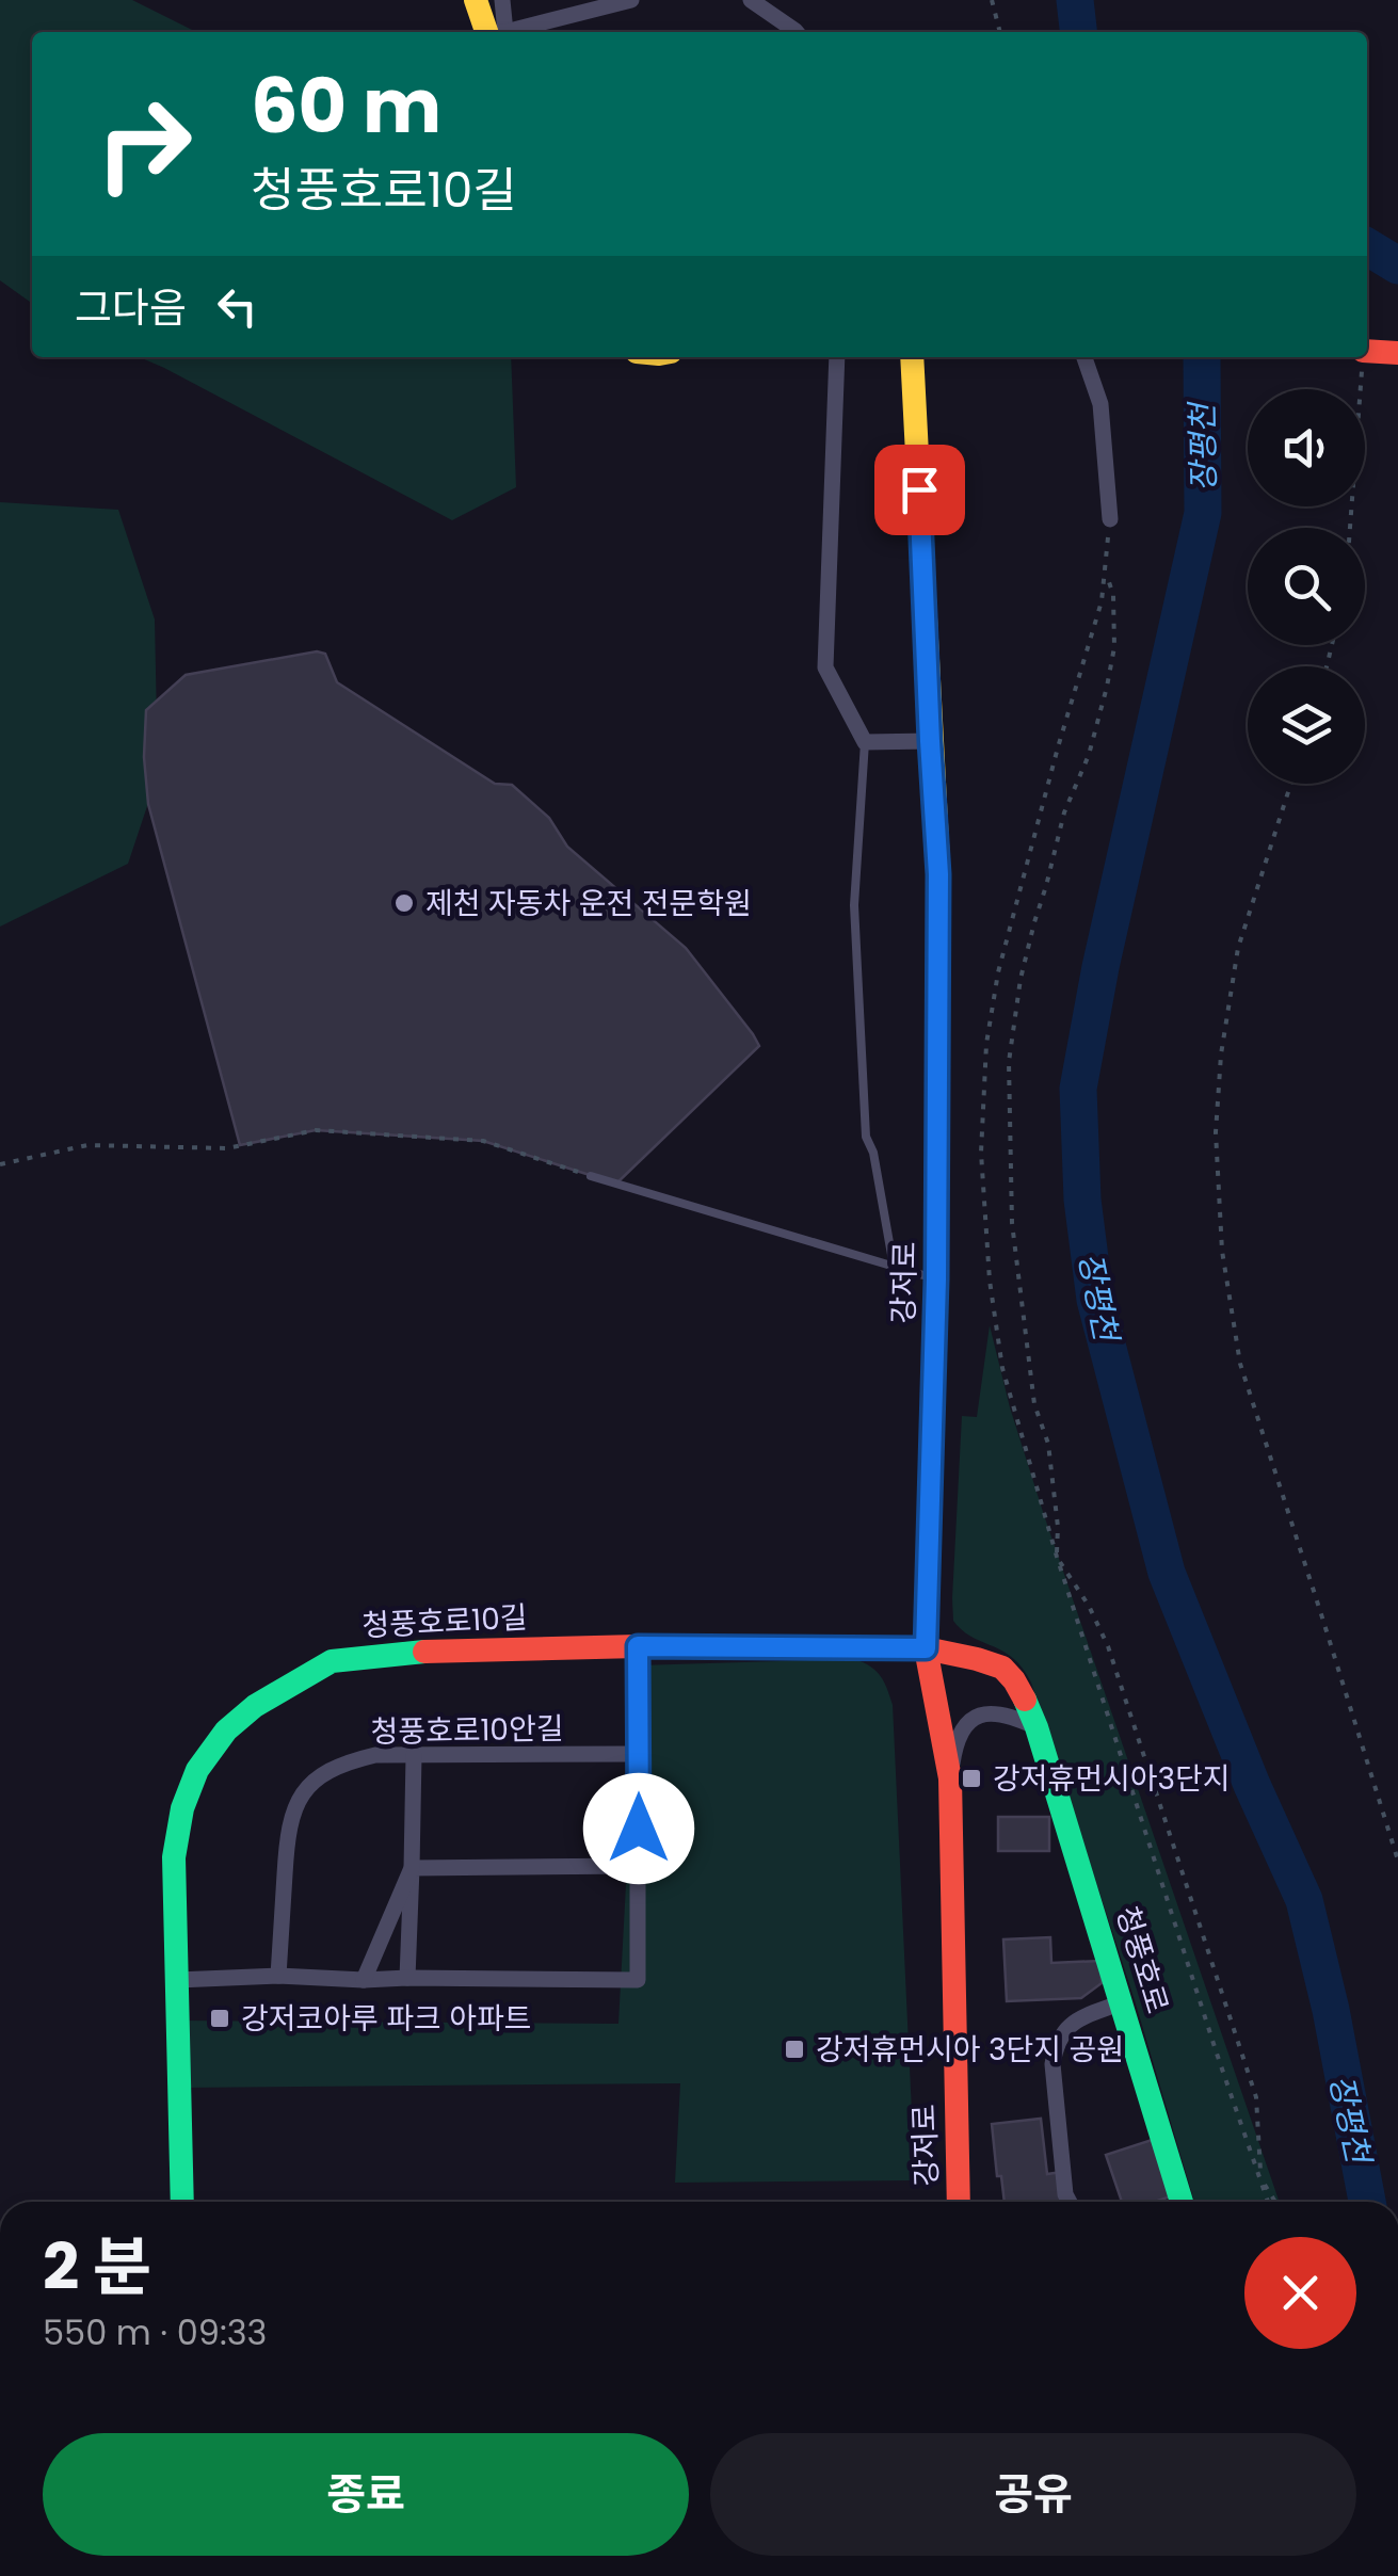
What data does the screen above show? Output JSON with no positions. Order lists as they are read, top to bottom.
{
  "streets": {
    "street": [
      "강저로",
      "청풍호로10길",
      "청풍호로10안길",
      "청풍호로"
    ]
  },
  "crossings": [
    ["강저로", "청풍호로10길"],
    ["강저로", "청풍호로"],
    ["청풍호로10길", "청풍호로"]
  ],
  "water": ["장평천"],
  "places": {
    "other": ["제천 자동차 운전 전문학원"],
    "transit": ["강저휴먼시아3단지", "강저코아루 파크 아파트", "강저휴먼시아 3단지 공원"]
  },
  "page": {
    "turn": ["60 m", "청풍호로10길"],
    "then": "그다음",
    "heading": ["2 분", "550 m · 09:33"],
    "buttons": ["종료", "공유"]
  }
}
